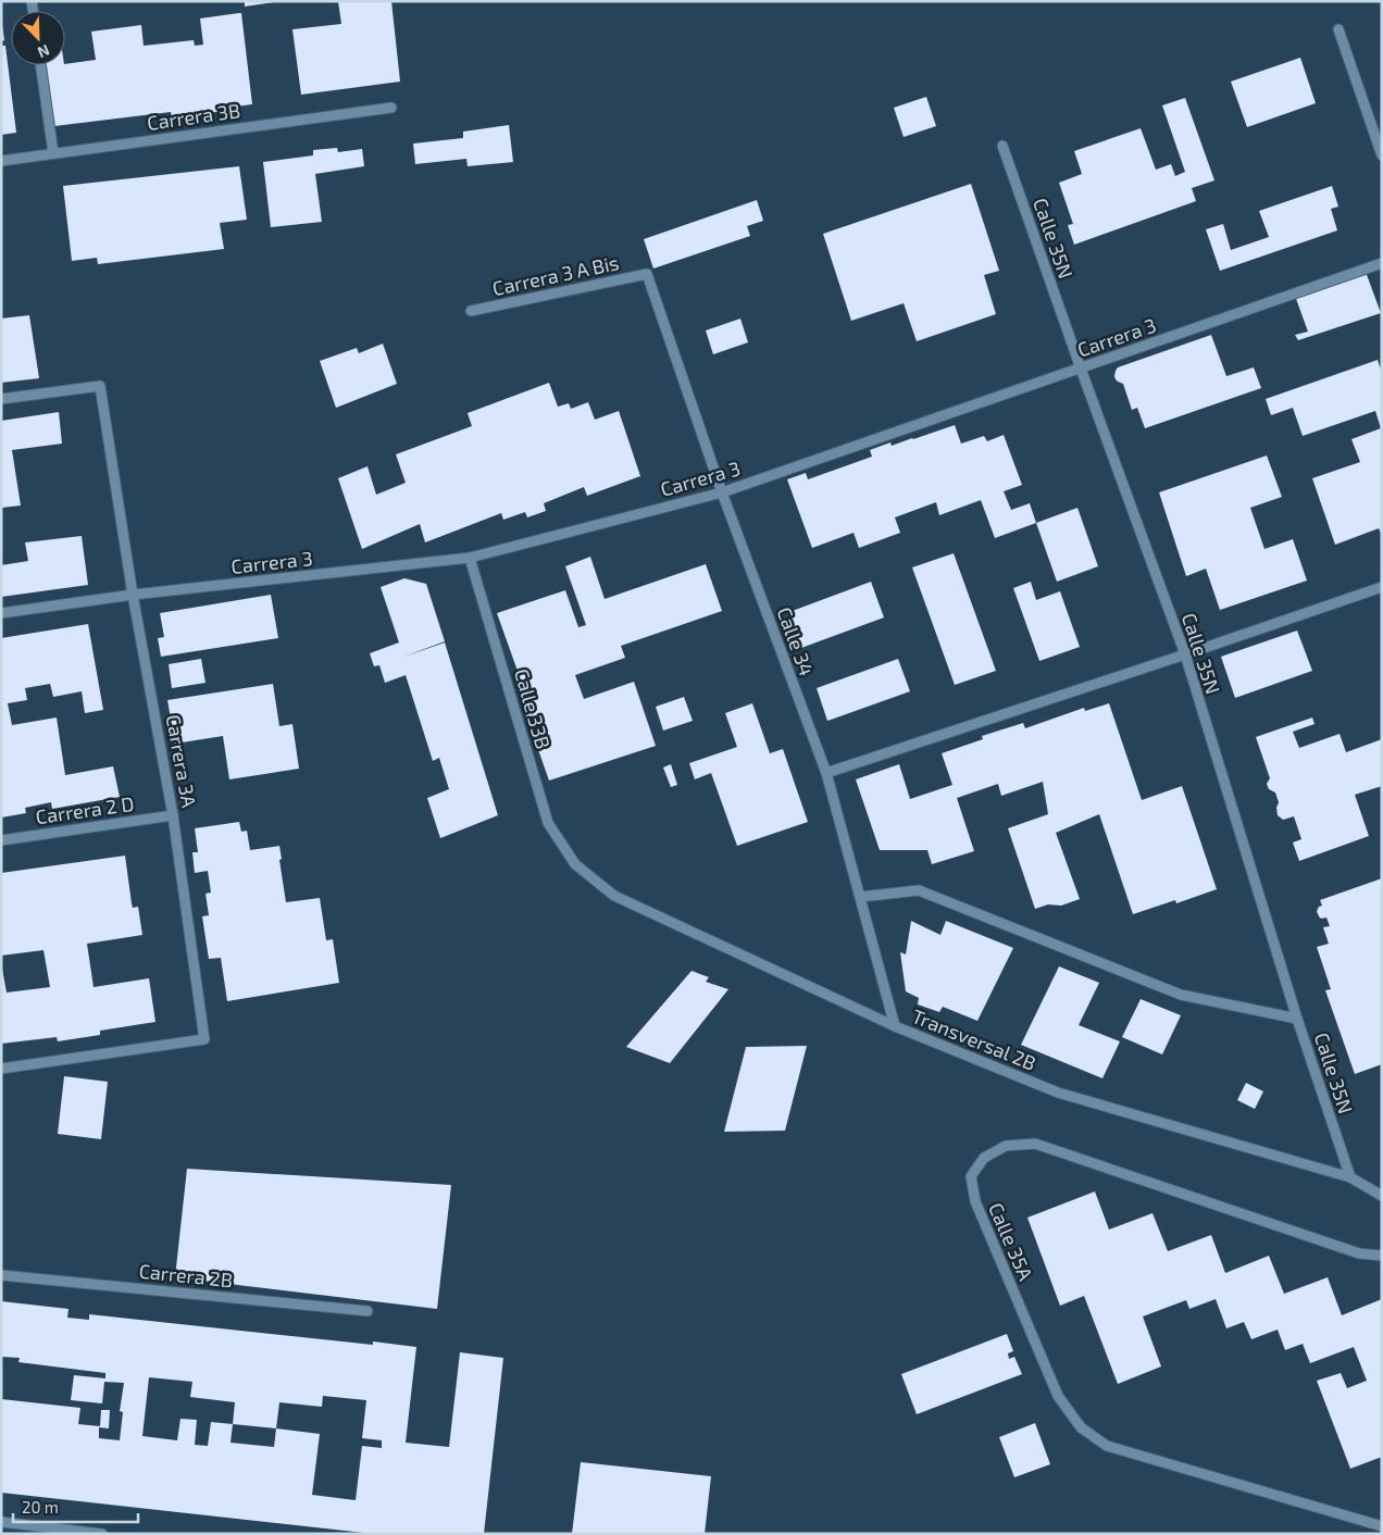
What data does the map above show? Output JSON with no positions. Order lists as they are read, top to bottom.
{
  "streets": {
    "street": [
      "Carrera 3B",
      "Calle 35N",
      "Carrera 3 A Bis",
      "Carrera 3",
      "Calle 34",
      "Calle 33B",
      "Carrera 3A",
      "Carrera 2 D",
      "Transversal 2B",
      "Calle 35A",
      "Carrera 2B"
    ]
  },
  "crossings": [
    ["Calle 35N", "Carrera 3"],
    ["Calle 35N", "Transversal 2B"],
    ["Carrera 3 A Bis", "Calle 34"],
    ["Carrera 3", "Calle 34"],
    ["Carrera 3", "Calle 33B"],
    ["Carrera 3", "Carrera 3A"],
    ["Calle 34", "Transversal 2B"],
    ["Calle 33B", "Transversal 2B"],
    ["Carrera 3A", "Carrera 2 D"]
  ],
  "scale_bar": "20 m",
  "north": "bottom right"
}
